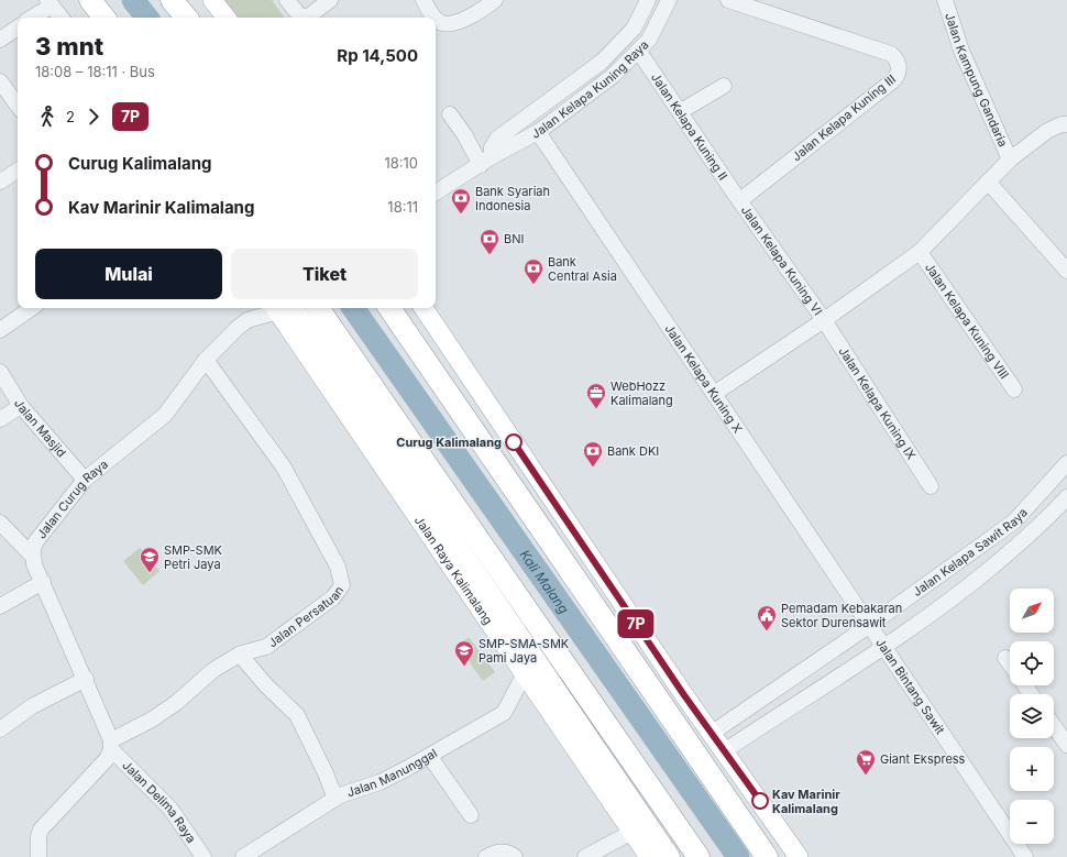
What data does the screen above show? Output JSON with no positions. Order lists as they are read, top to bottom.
{
  "streets": {
    "main road": ["Jalan Raya Kalimalang"],
    "street": [
      "Jalan Kampung Gandaria",
      "Jalan Kelapa Kuning Raya",
      "Jalan Kelapa Kuning III",
      "Jalan Kelapa Kuning II",
      "Jalan Kelapa Kuning VI",
      "Jalan Kelapa Kuning VIII",
      "Jalan Kelapa Kuning X",
      "Jalan Kelapa Kuning IX",
      "Jalan Masjid",
      "Jalan Curug Raya",
      "Jalan Kelapa Sawit Raya",
      "Jalan Persatuan",
      "Jalan Bintang Sawit",
      "Jalan Manunggal",
      "Jalan Delima Raya"
    ]
  },
  "crossings": [
    ["Jalan Kelapa Kuning Raya", "Jalan Kelapa Kuning II"],
    ["Jalan Kelapa Kuning Raya", "Jalan Kelapa Kuning X"],
    ["Jalan Kelapa Kuning III", "Jalan Kelapa Kuning II"],
    ["Jalan Kelapa Kuning III", "Jalan Kelapa Kuning VI"],
    ["Jalan Kelapa Kuning II", "Jalan Kelapa Kuning VI"],
    ["Jalan Kelapa Kuning VI", "Jalan Kelapa Kuning IX"],
    ["Jalan Kelapa Kuning X", "Jalan Kelapa Sawit Raya"],
    ["Jalan Kelapa Kuning X", "Jalan Bintang Sawit"],
    ["Jalan Masjid", "Jalan Curug Raya"],
    ["Jalan Curug Raya", "Jalan Persatuan"],
    ["Jalan Kelapa Sawit Raya", "Jalan Bintang Sawit"],
    ["Jalan Raya Kalimalang", "Jalan Manunggal"],
    ["Jalan Persatuan", "Jalan Delima Raya"]
  ],
  "water": ["Kali Malang"],
  "places": {
    "bank": [
      "Bank Syariah Indonesia",
      "BNI",
      "Bank Central Asia",
      "Bank DKI"
    ],
    "office": ["WebHozz Kalimalang"],
    "other": ["Curug Kalimalang", "Kav Marinir Kalimalang"],
    "school or university": ["SMP-SMK Petri Jaya", "SMP-SMA-SMK Pami Jaya"],
    "public building": ["Pemadam Kebakaran Sektor Durensawit"],
    "supermarket": ["Giant Ekspress"]
  },
  "lines": ["bus line 7P"],
  "north": "top right",
  "page": {
    "on_map": "7P",
    "heading": ["3 mnt", "18:08 – 18:11 · Bus", "Rp 14,500"],
    "legs": ["2", "7P"],
    "list": [
      {
        "name": "Curug Kalimalang",
        "value": "18:10"
      },
      {
        "name": "Kav Marinir Kalimalang",
        "value": "18:11"
      }
    ],
    "buttons": ["Mulai", "Tiket"],
    "map_buttons": ["+", "−"]
  }
}
